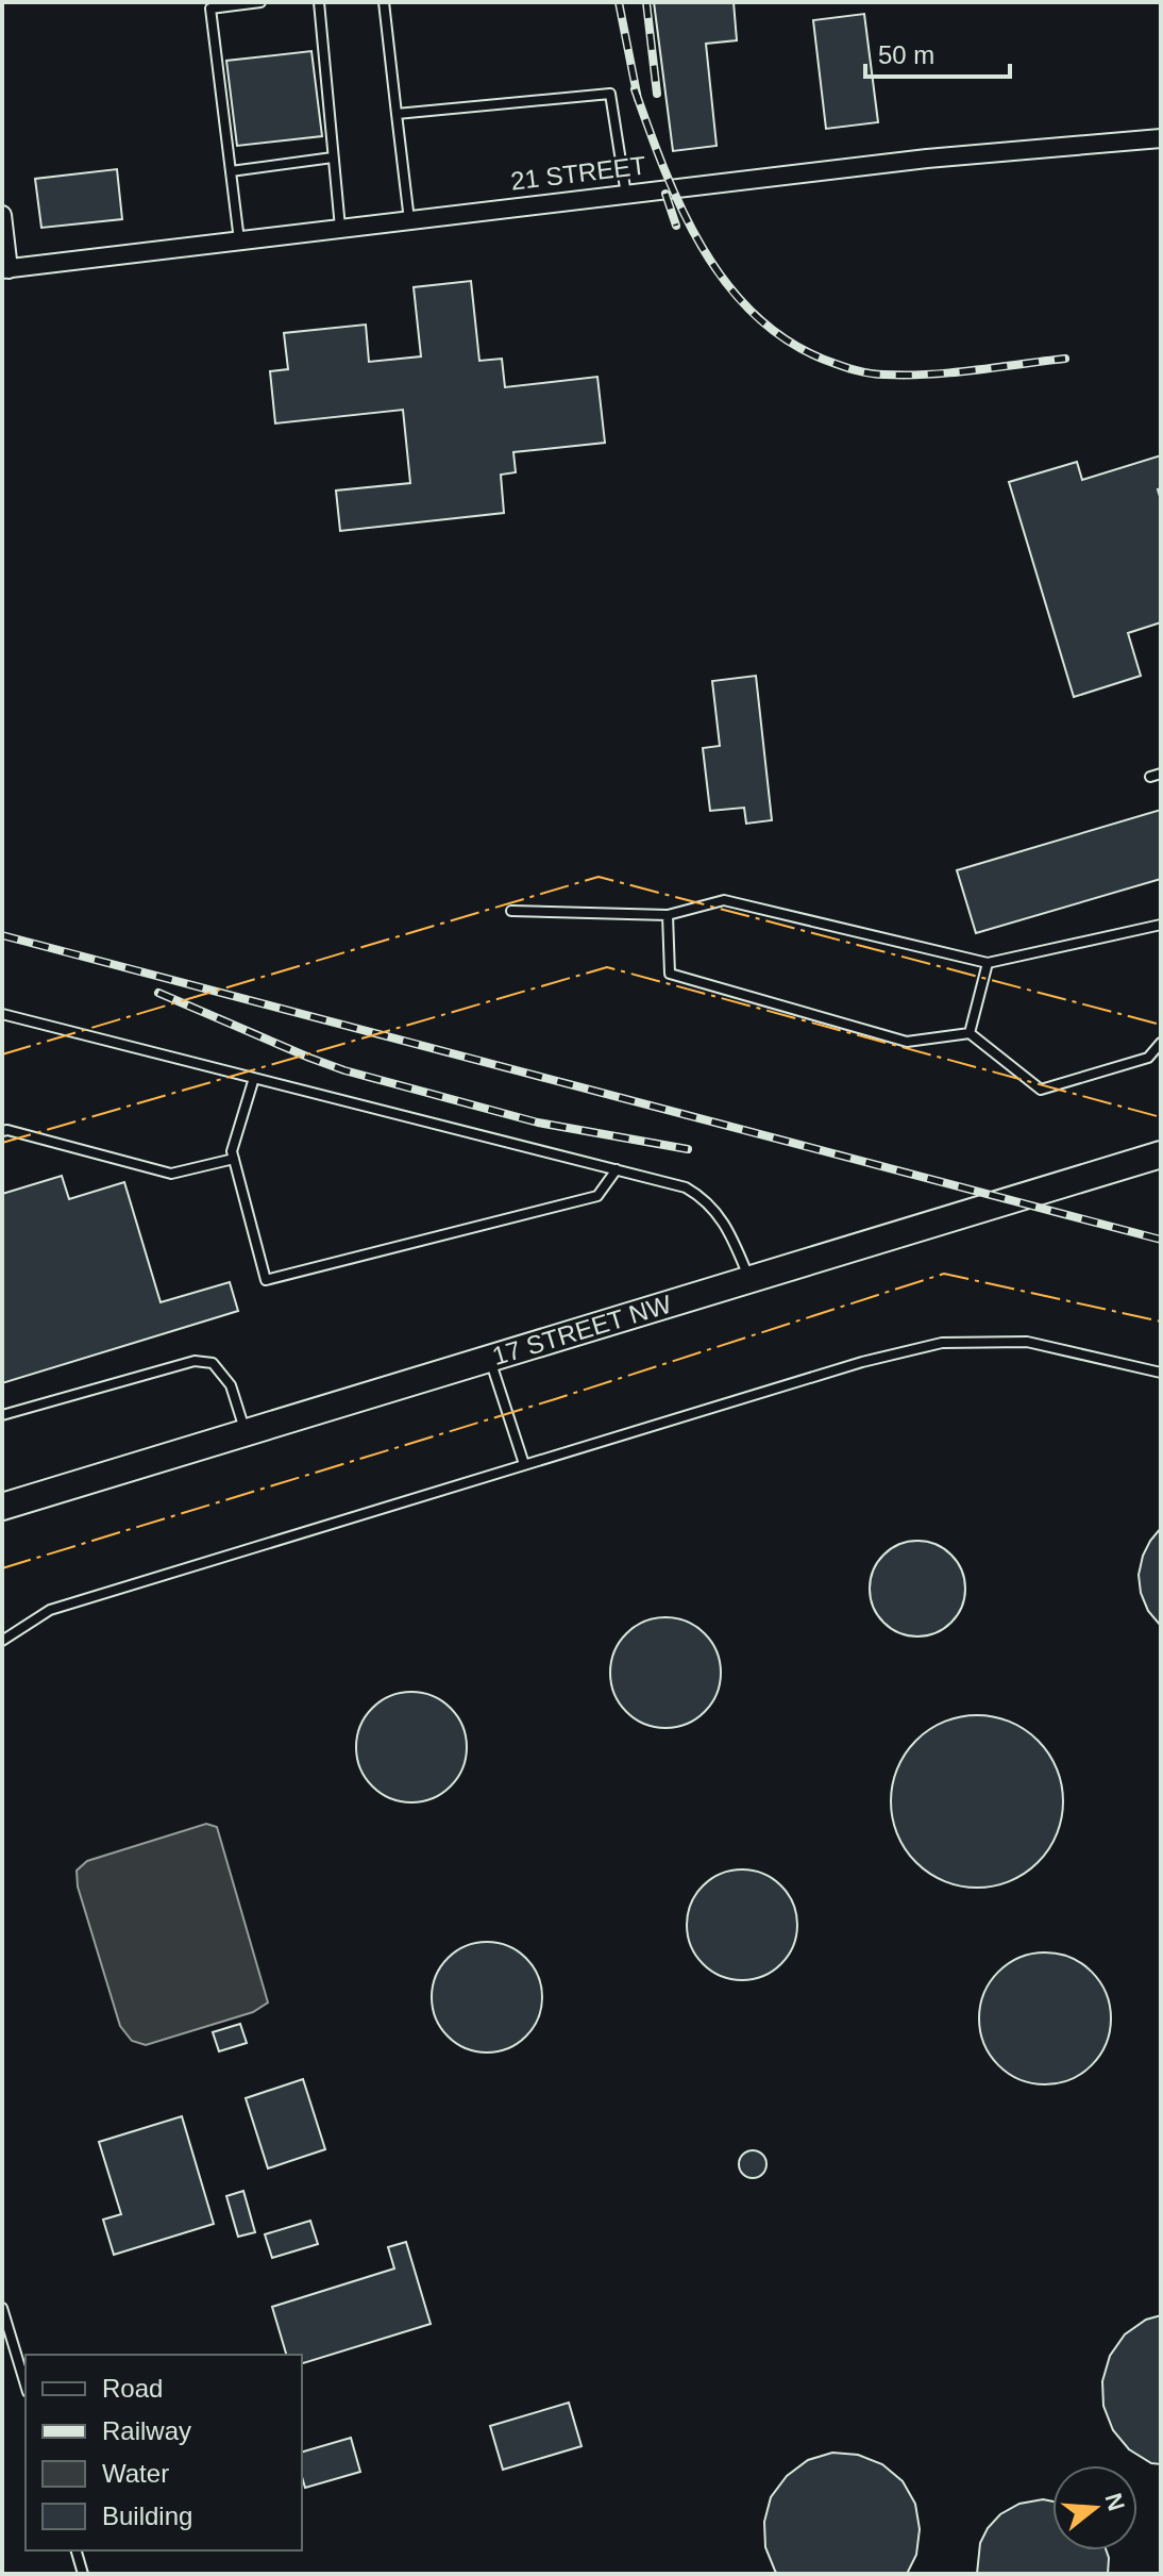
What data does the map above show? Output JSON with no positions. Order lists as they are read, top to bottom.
{
  "streets": {
    "main road": ["17 STREET NW"],
    "street": ["21 STREET"]
  },
  "legend": [
    "Road",
    "Railway",
    "Water",
    "Building"
  ],
  "scale_bar": "50 m",
  "north": "right"
}
